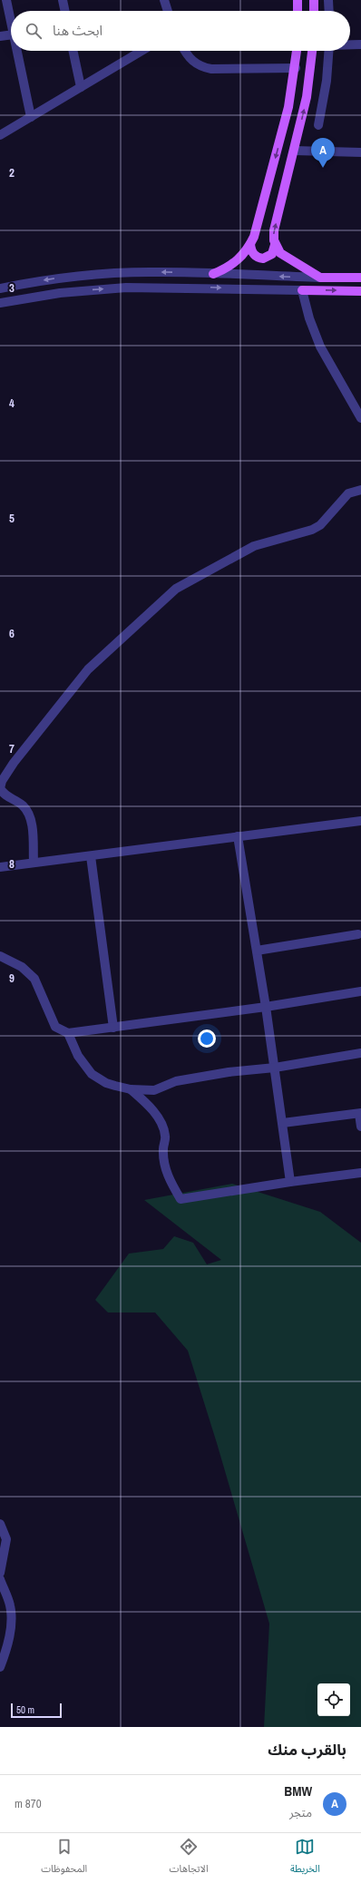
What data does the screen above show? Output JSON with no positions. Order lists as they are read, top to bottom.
{
  "scale_bar": "50 m",
  "page": {
    "search": "ابحث هنا",
    "pins": "A",
    "scale": "50 m",
    "heading": "بالقرب منك",
    "list": [
      {
        "mark": "A",
        "name": "BMW",
        "note": "متجر",
        "value": "870 m"
      }
    ],
    "nav": ["الخريطة", "الاتجاهات", "المحفوظات"]
  },
  "grid": {
    "rows": [
      "2",
      "3",
      "4",
      "5",
      "6",
      "7",
      "8",
      "9"
    ]
  }
}
